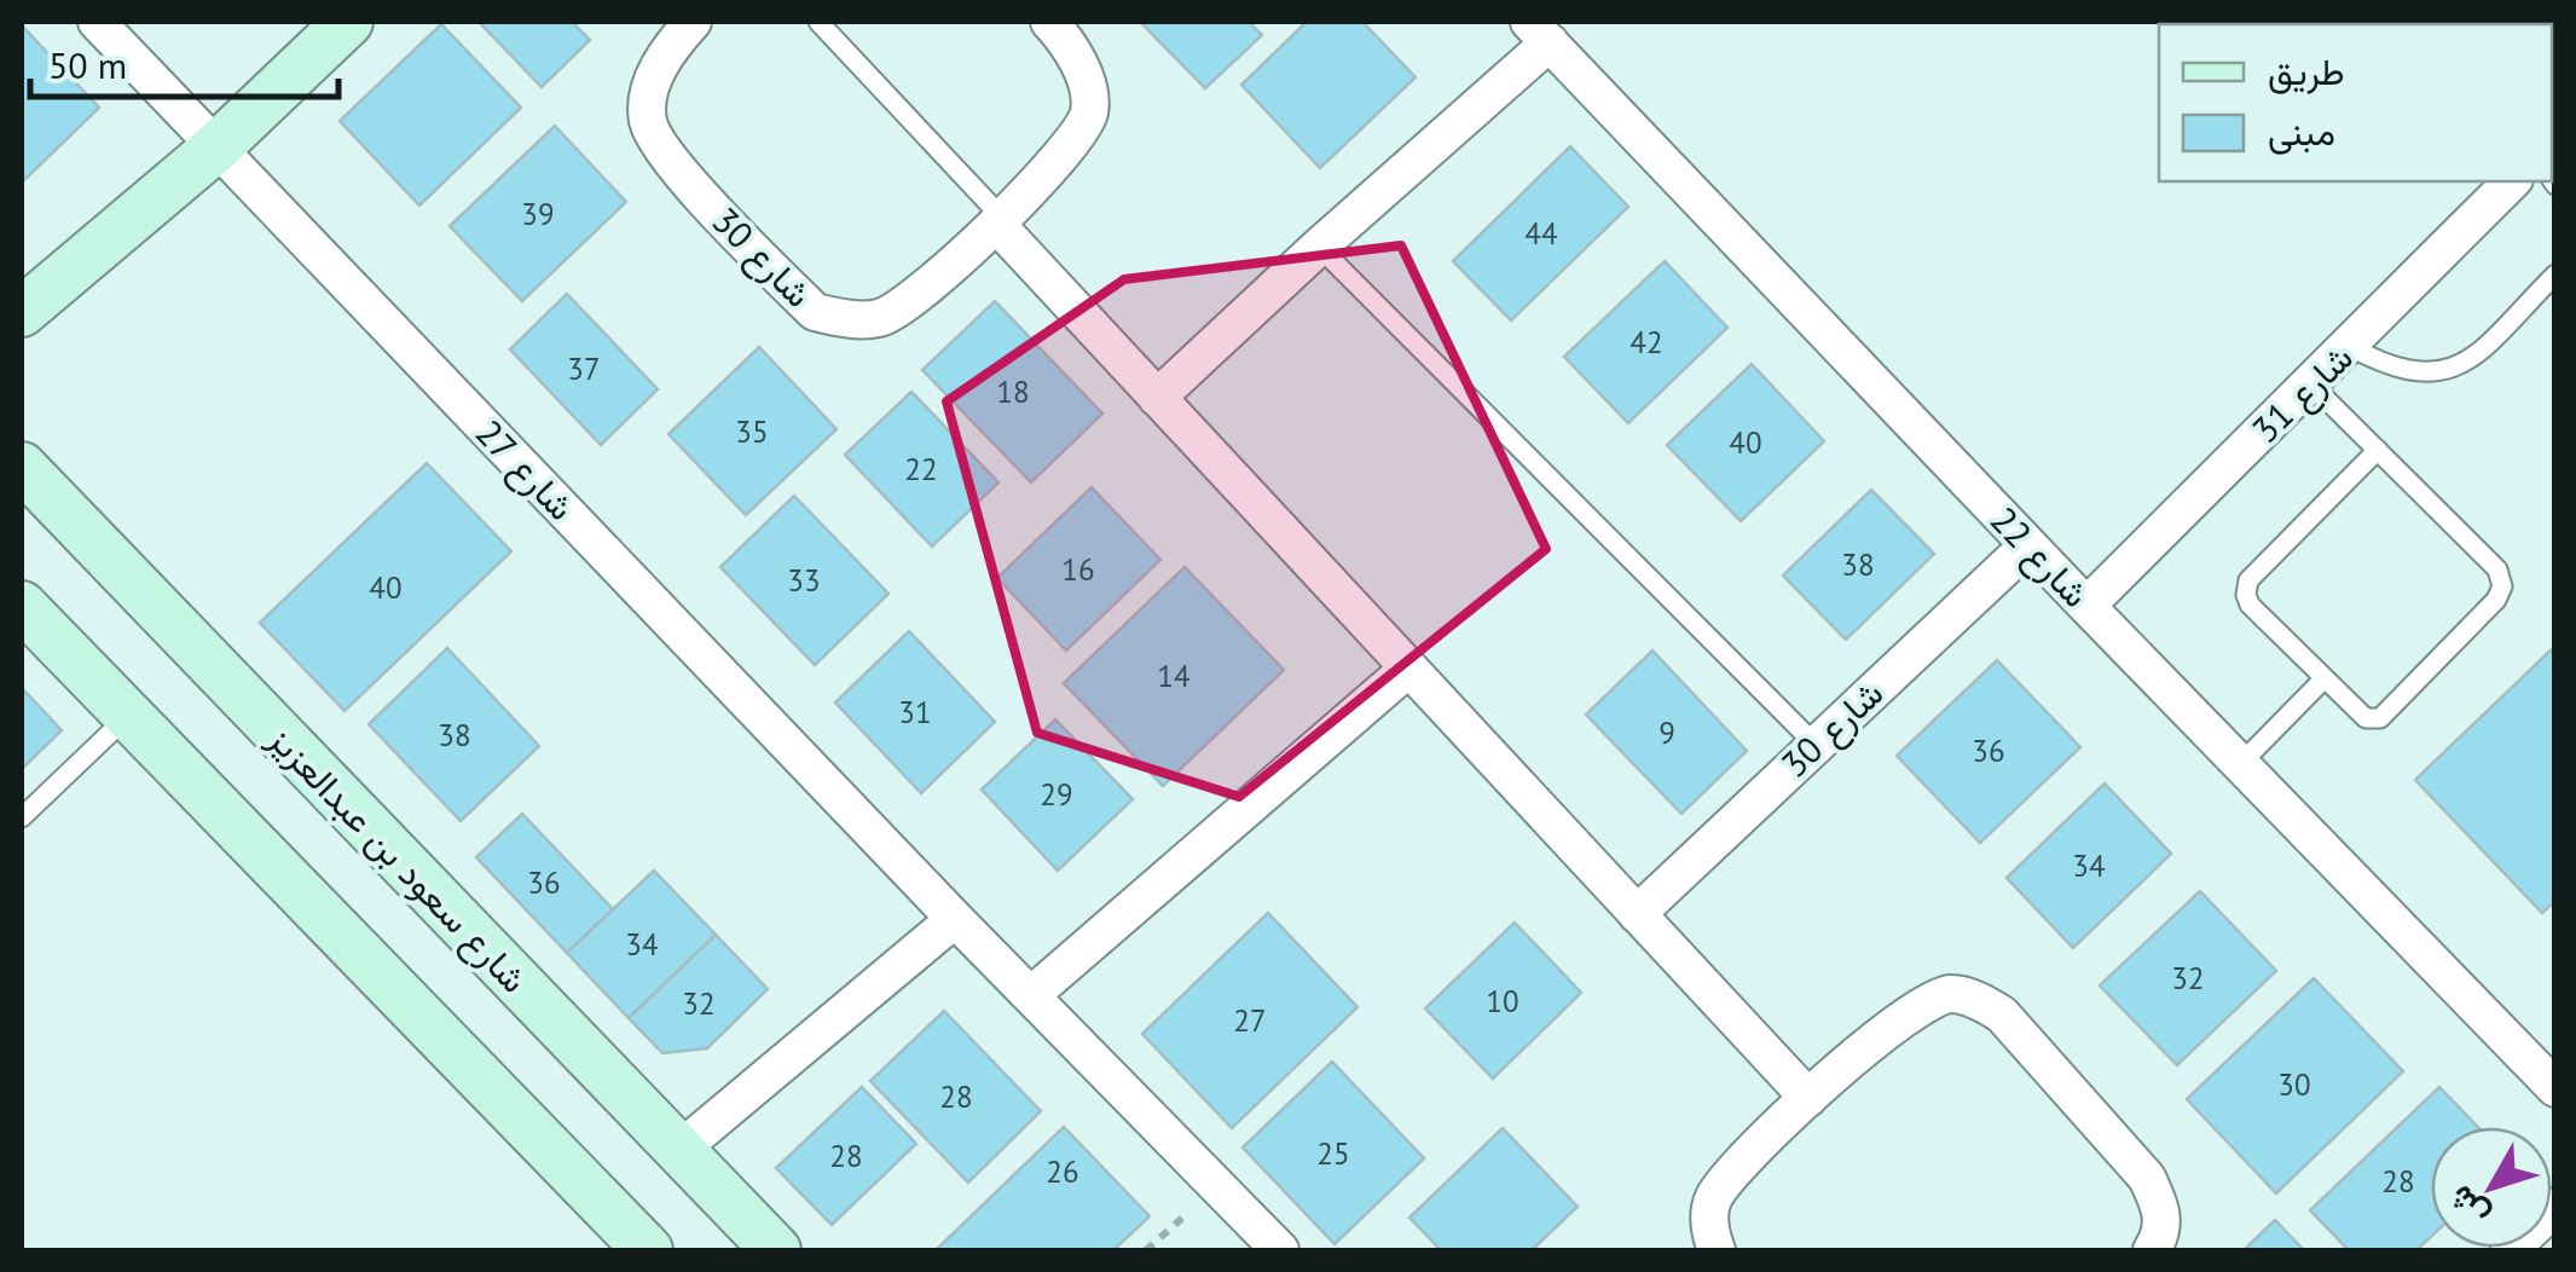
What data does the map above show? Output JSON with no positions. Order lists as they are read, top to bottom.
{
  "streets": {
    "main road": ["شارع سعود بن عبدالعزيز"],
    "street": [
      "شارع 30",
      "شارع 31",
      "شارع 27",
      "شارع 22"
    ]
  },
  "crossings": [
    ["شارع 30", "شارع 22"],
    ["شارع 31", "شارع 22"]
  ],
  "house_numbers": [
    "39",
    "44",
    "42",
    "37",
    "18",
    "35",
    "40",
    "22",
    "38",
    "16",
    "33",
    "40",
    "14",
    "31",
    "9",
    "38",
    "36",
    "29",
    "34",
    "36",
    "34",
    "32",
    "10",
    "32",
    "27",
    "30",
    "28",
    "25",
    "28",
    "26",
    "28"
  ],
  "legend": ["طريق", "مبنى"],
  "scale_bar": "50 m",
  "north": "bottom left"
}
